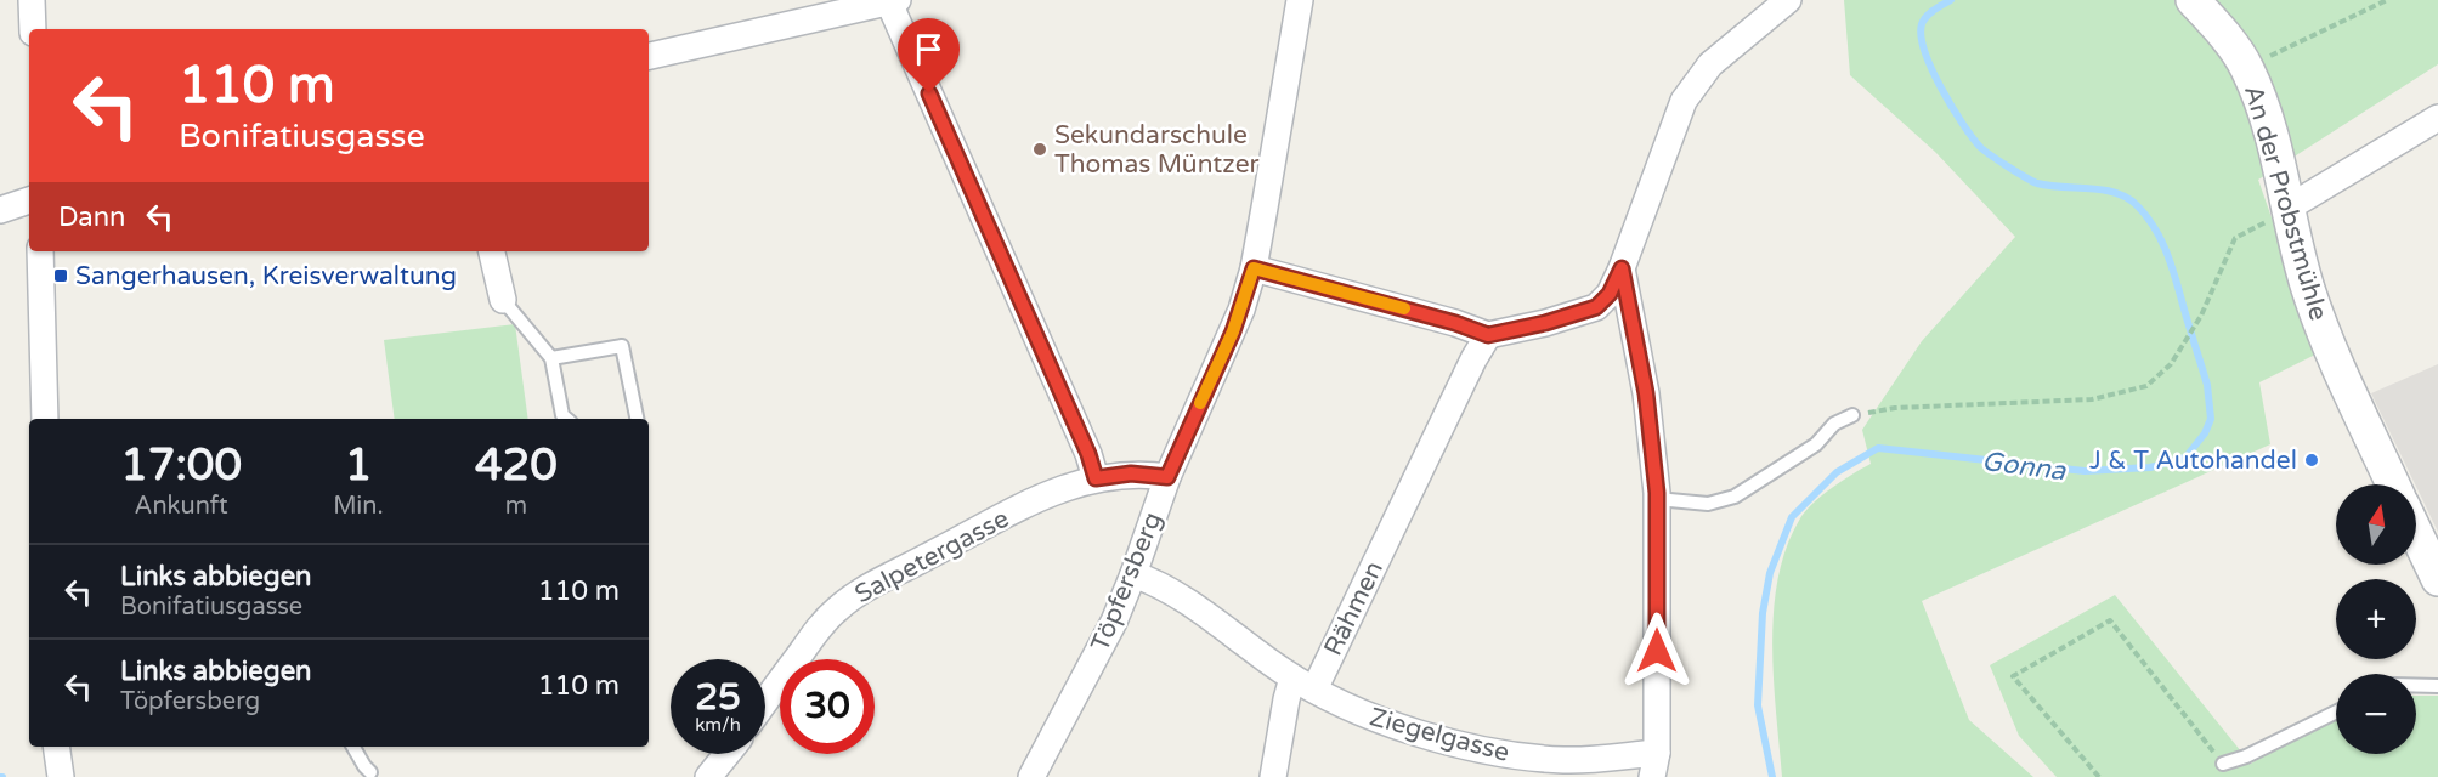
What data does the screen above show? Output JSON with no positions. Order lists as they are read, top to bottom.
{
  "streets": {
    "street": [
      "An der Probstmühle",
      "Salpetergasse",
      "Töpfersberg",
      "Rähmen",
      "Ziegelgasse"
    ]
  },
  "crossings": [
    ["Salpetergasse", "Töpfersberg"],
    ["Rähmen", "Ziegelgasse"]
  ],
  "water": ["Gonna"],
  "places": {
    "other": ["Sekundarschule Thomas Müntzer", "J & T Autohandel"],
    "transit": ["Sangerhausen, Kreisverwaltung"]
  },
  "north": "top",
  "page": {
    "turn": ["110 m", "Bonifatiusgasse"],
    "then": "Dann",
    "eta": [
      "17:00",
      "Ankunft",
      "1",
      "Min.",
      "420",
      "m"
    ],
    "map_buttons": ["+", "−"],
    "list": [
      {
        "name": "Links abbiegen",
        "note": "Bonifatiusgasse",
        "value": "110 m"
      },
      {
        "name": "Links abbiegen",
        "note": "Töpfersberg",
        "value": "110 m"
      }
    ],
    "speed": "25 km/h",
    "limit": "30"
  }
}
